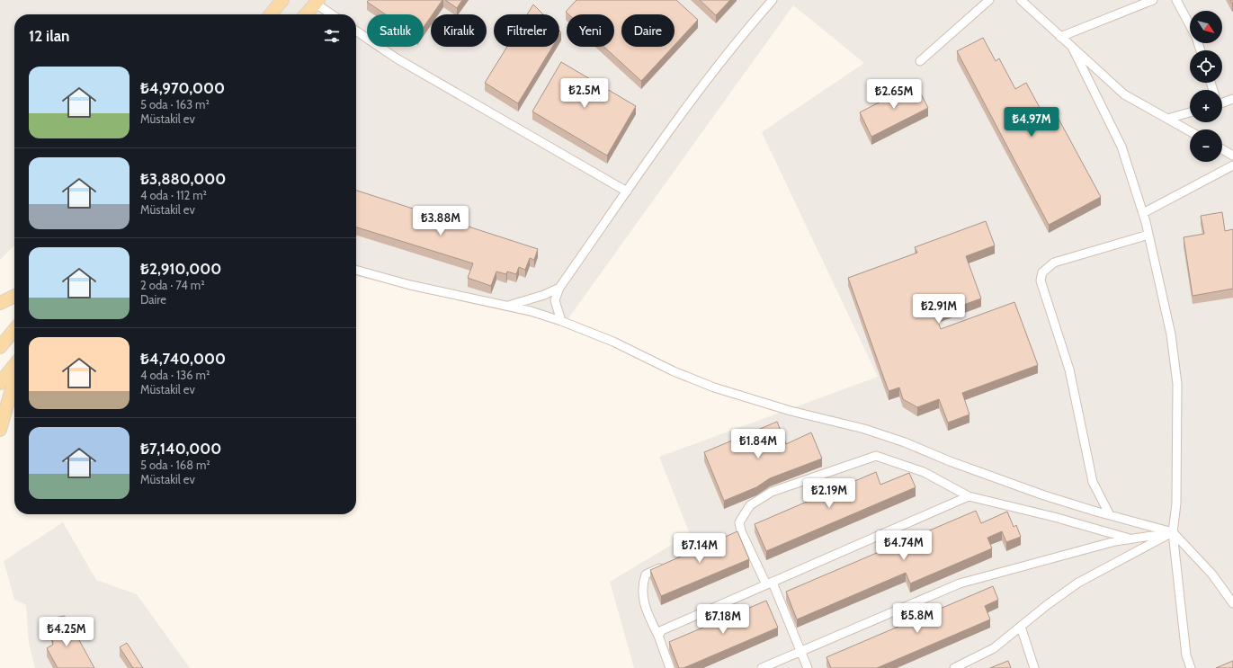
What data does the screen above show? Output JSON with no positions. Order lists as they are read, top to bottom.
{
  "north": "bottom right",
  "page": {
    "map_buttons": ["+", "−"],
    "chip": [
      "Satılık",
      "Kiralık",
      "Filtreler",
      "Yeni",
      "Daire"
    ],
    "heading": "12 ilan",
    "list": [
      {
        "name": "₺4,970,000",
        "note": "5 oda · 163 m² · Müstakil ev"
      },
      {
        "name": "₺3,880,000",
        "note": "4 oda · 112 m² · Müstakil ev"
      },
      {
        "name": "₺2,910,000",
        "note": "2 oda · 74 m² · Daire"
      },
      {
        "name": "₺4,740,000",
        "note": "4 oda · 136 m² · Müstakil ev"
      },
      {
        "name": "₺7,140,000",
        "note": "5 oda · 168 m² · Müstakil ev"
      }
    ],
    "price": [
      "₺2.5M",
      "₺2.65M",
      "₺4.97M",
      "₺3.88M",
      "₺2.91M",
      "₺1.84M",
      "₺2.19M",
      "₺4.74M",
      "₺7.14M",
      "₺5.8M",
      "₺7.18M",
      "₺4.25M"
    ]
  }
}
